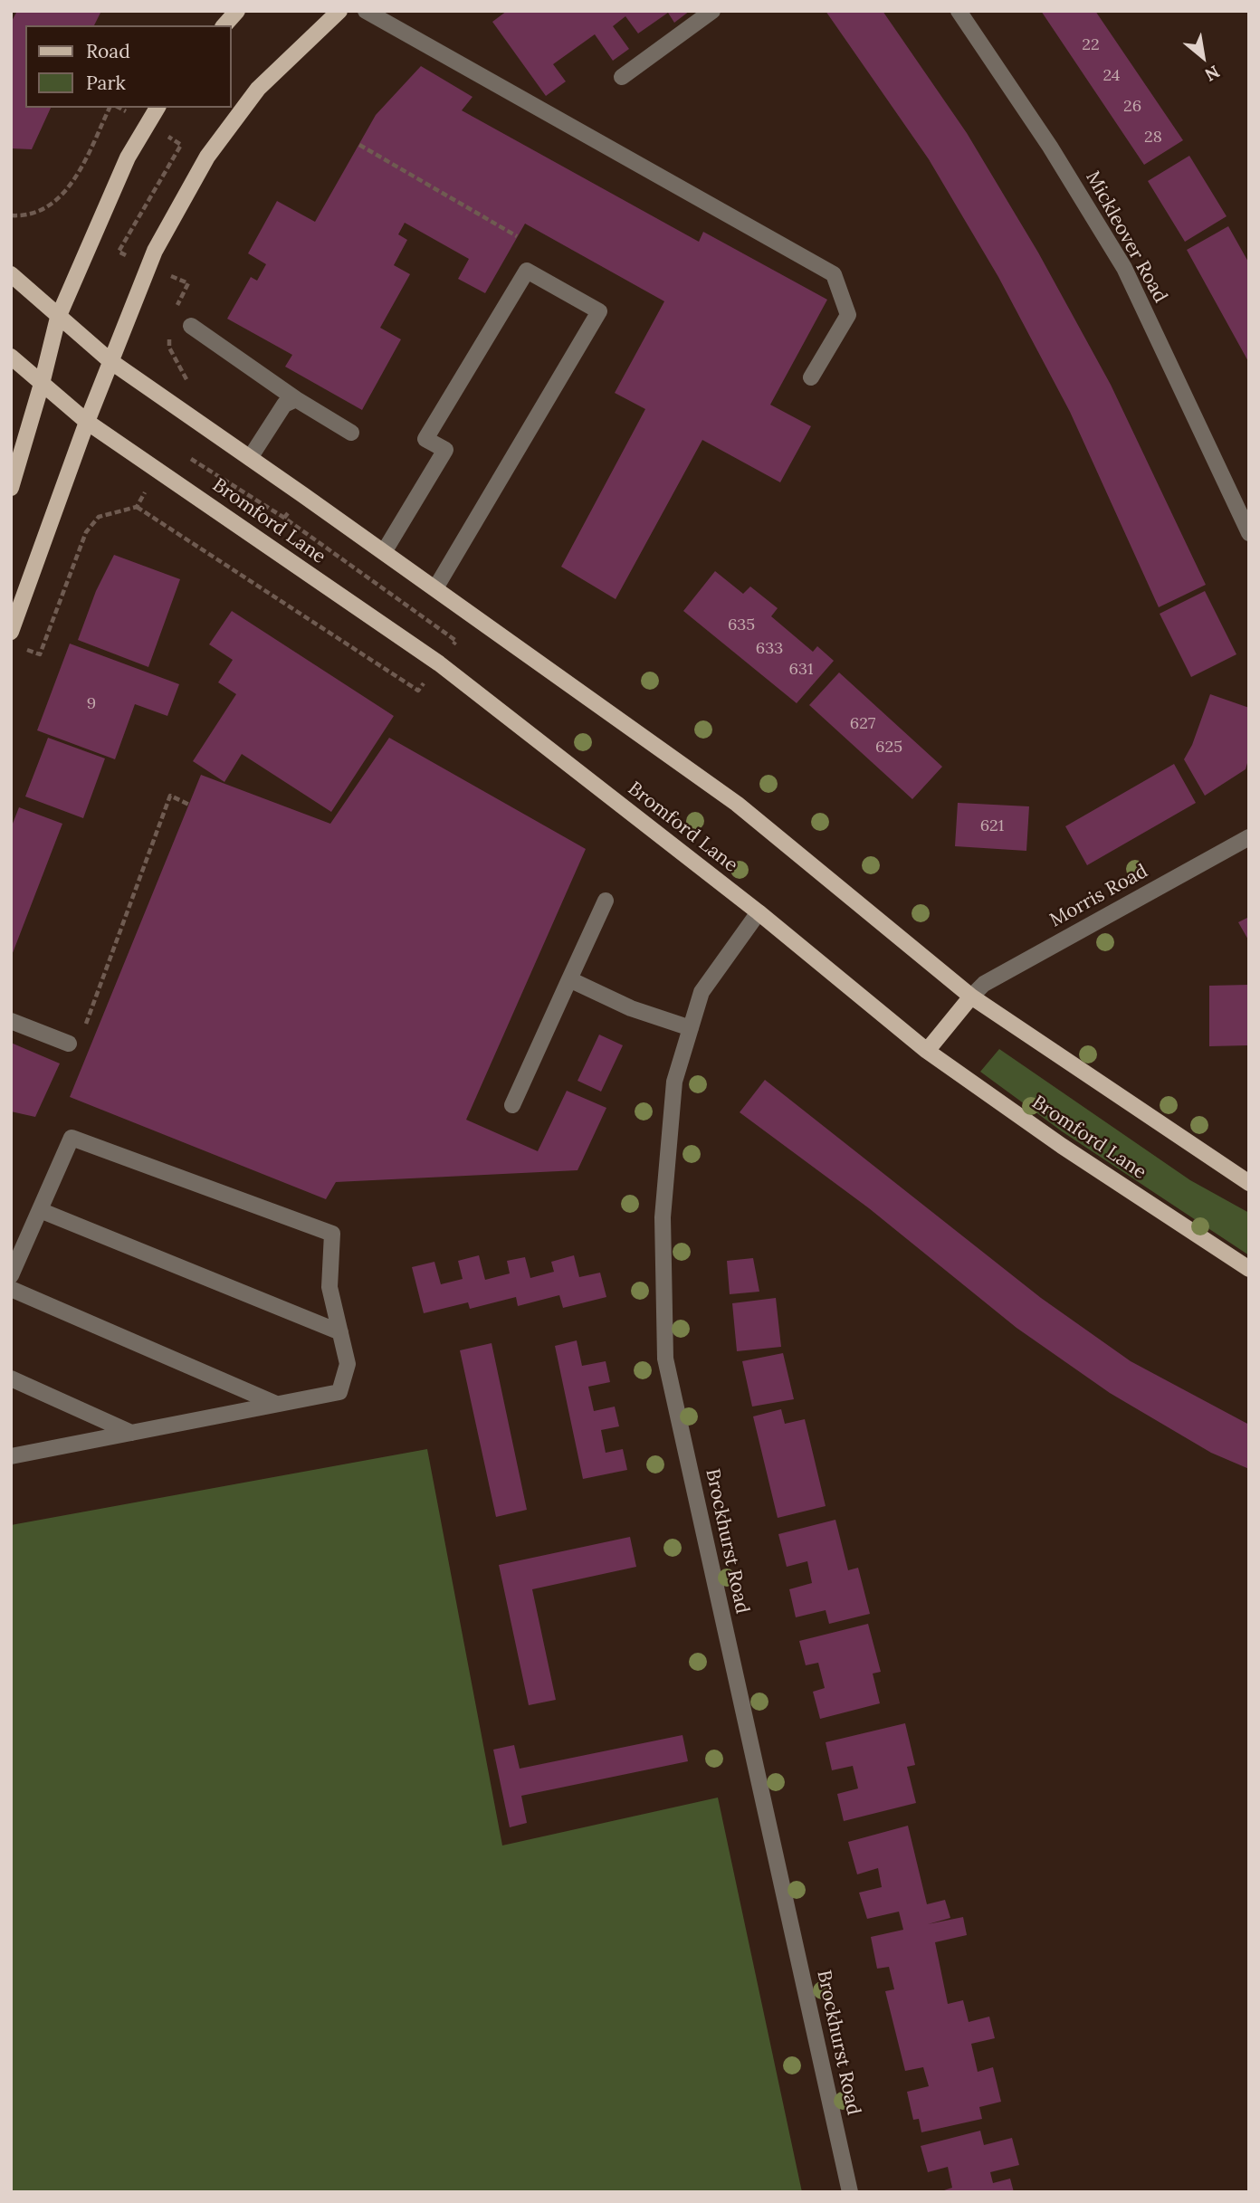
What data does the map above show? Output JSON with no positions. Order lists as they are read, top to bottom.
{
  "streets": {
    "main road": ["Bromford Lane"],
    "street": ["Mickleover Road", "Morris Road", "Brockhurst Road"]
  },
  "crossings": [
    ["Bromford Lane", "Brockhurst Road"]
  ],
  "house_numbers": [
    "22",
    "24",
    "26",
    "28",
    "635",
    "633",
    "631",
    "9",
    "627",
    "625",
    "621"
  ],
  "legend": ["Road", "Park"],
  "north": "bottom right"
}
